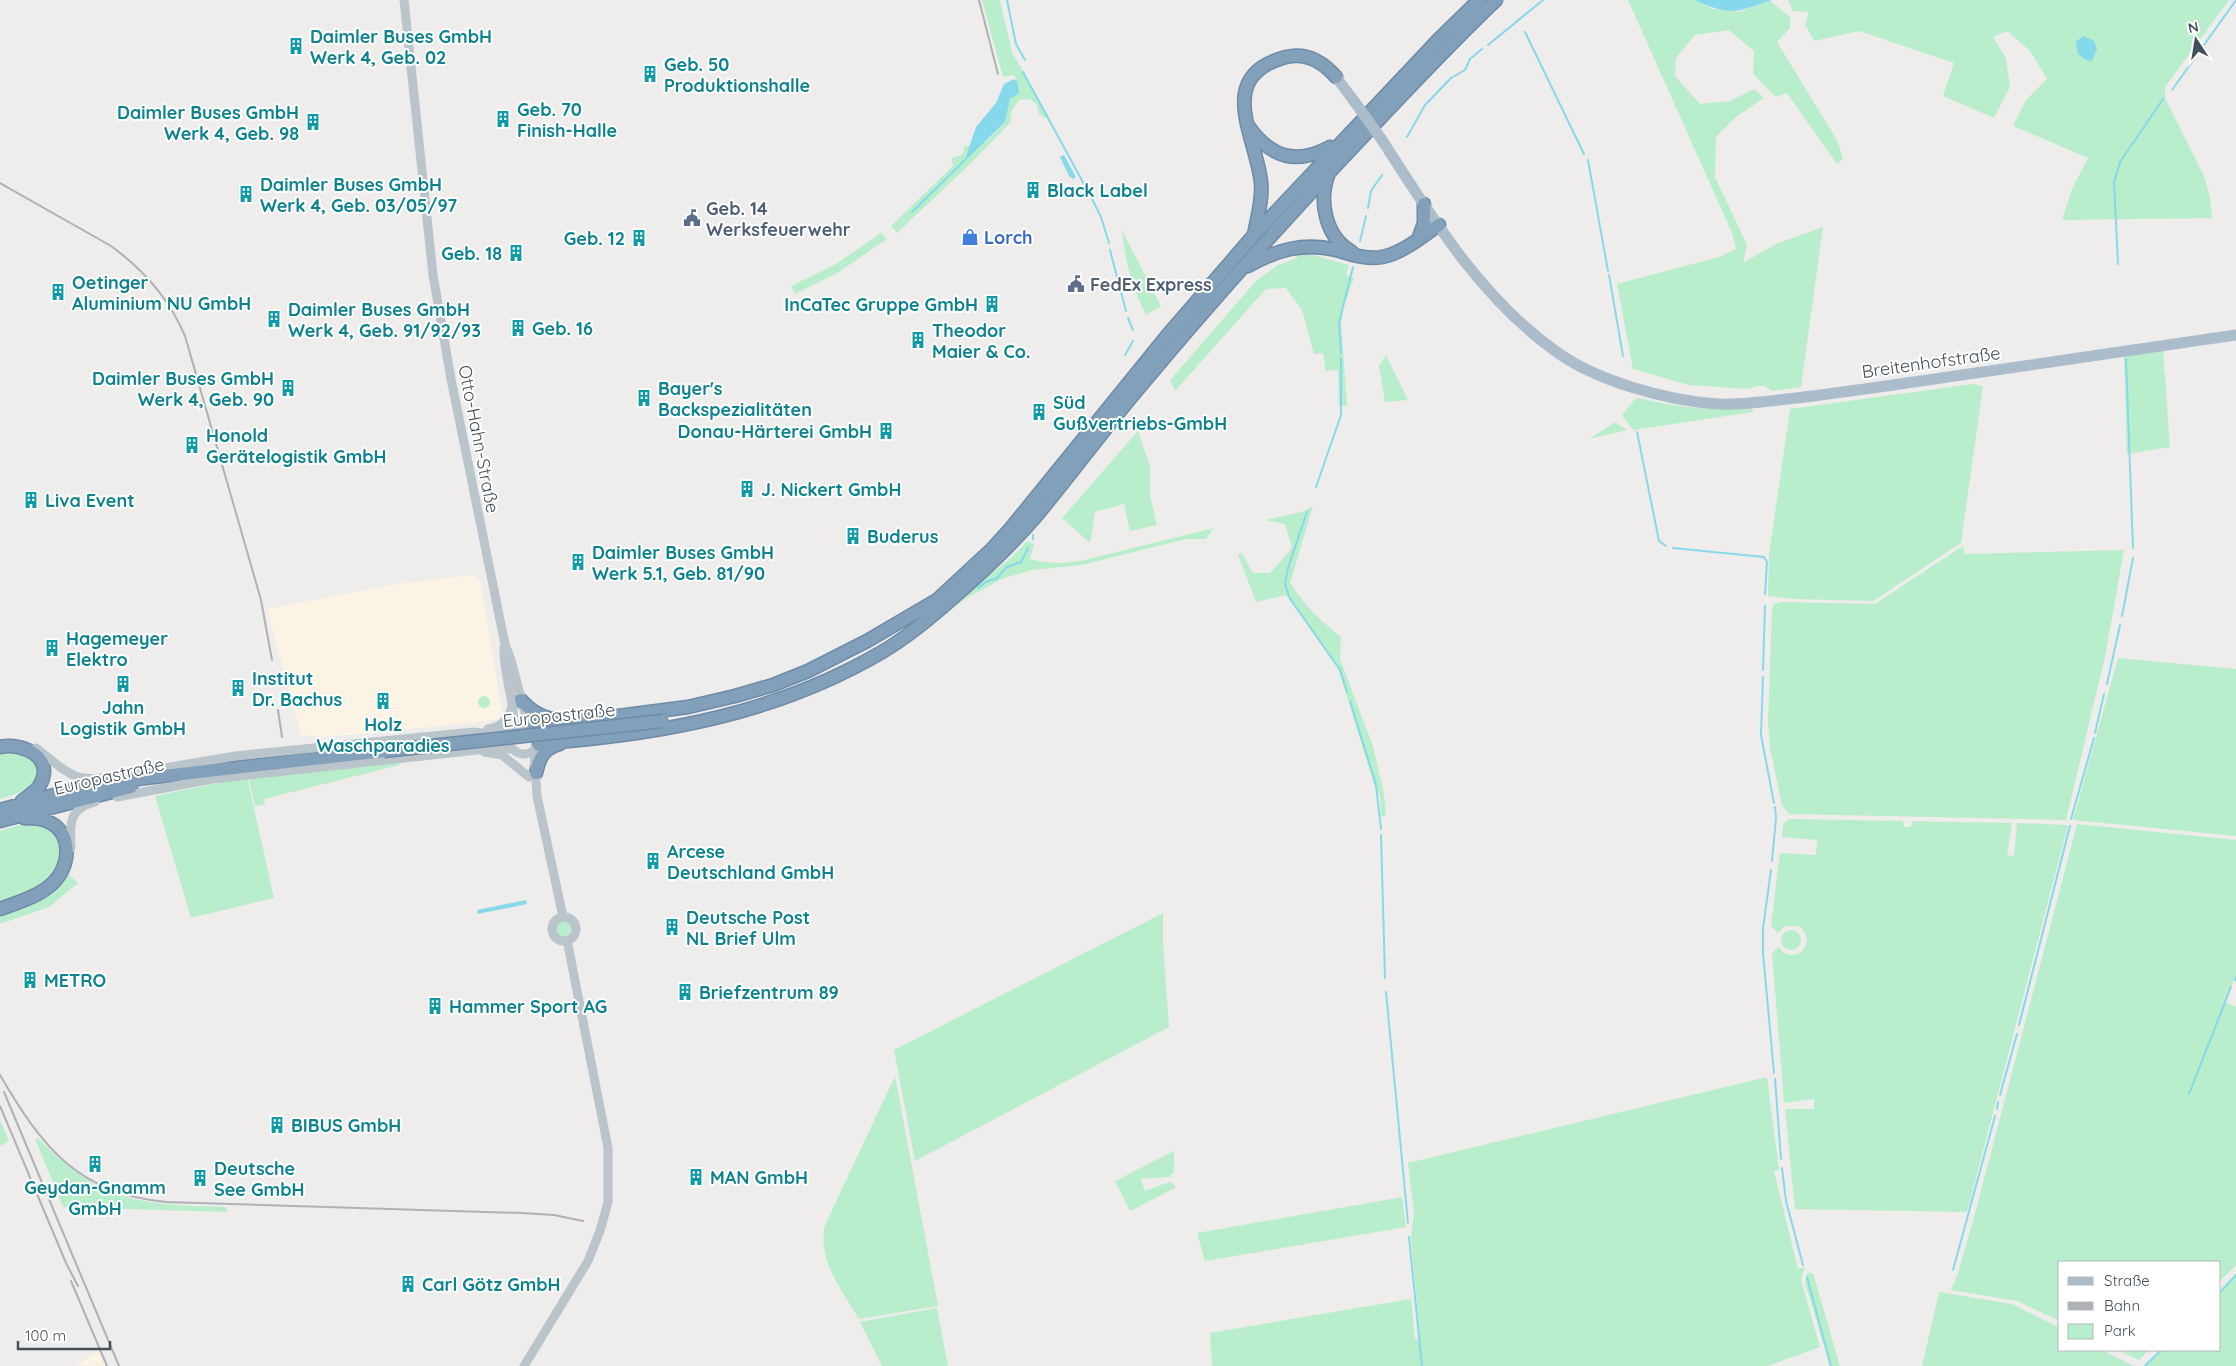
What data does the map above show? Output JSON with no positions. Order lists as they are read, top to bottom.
{
  "streets": {
    "highway": ["Europastraße"],
    "main road": ["Breitenhofstraße"],
    "street": ["Otto-Hahn-Straße"]
  },
  "crossings": [
    ["Otto-Hahn-Straße", "Europastraße"]
  ],
  "places": {
    "building": [
      "Daimler Buses GmbH Werk 4, Geb. 02",
      "Geb. 50 Produktionshalle",
      "Geb. 70 Finish-Halle",
      "Daimler Buses GmbH Werk 4, Geb. 98",
      "Black Label",
      "Daimler Buses GmbH Werk 4, Geb. 03/05/97",
      "Geb. 12",
      "Geb. 18",
      "Oetinger Aluminium NU GmbH",
      "InCaTec Gruppe GmbH",
      "Daimler Buses GmbH Werk 4, Geb. 91/92/93",
      "Geb. 16",
      "Theodor Maier & Co.",
      "Daimler Buses GmbH Werk 4, Geb. 90",
      "Bayer's Backspezialitäten",
      "Süd Gußvertriebs-GmbH",
      "Donau-Härterei GmbH",
      "Honold Gerätelogistik GmbH",
      "J. Nickert GmbH",
      "Liva Event",
      "Buderus",
      "Daimler Buses GmbH Werk 5.1, Geb. 81/90",
      "Hagemeyer Elektro",
      "Jahn Logistik GmbH",
      "Institut Dr. Bachus",
      "Holz Waschparadies",
      "Arcese Deutschland GmbH",
      "Deutsche Post NL Brief Ulm",
      "METRO",
      "Briefzentrum 89",
      "Hammer Sport AG",
      "BIBUS GmbH",
      "Geydan-Gnamm GmbH",
      "MAN GmbH",
      "Deutsche See GmbH",
      "Carl Götz GmbH"
    ],
    "public building": ["Geb. 14 Werksfeuerwehr", "FedEx Express"],
    "shop": ["Lorch"]
  },
  "legend": ["Straße", "Bahn", "Park"],
  "scale_bar": "100 m",
  "north": "top"
}
